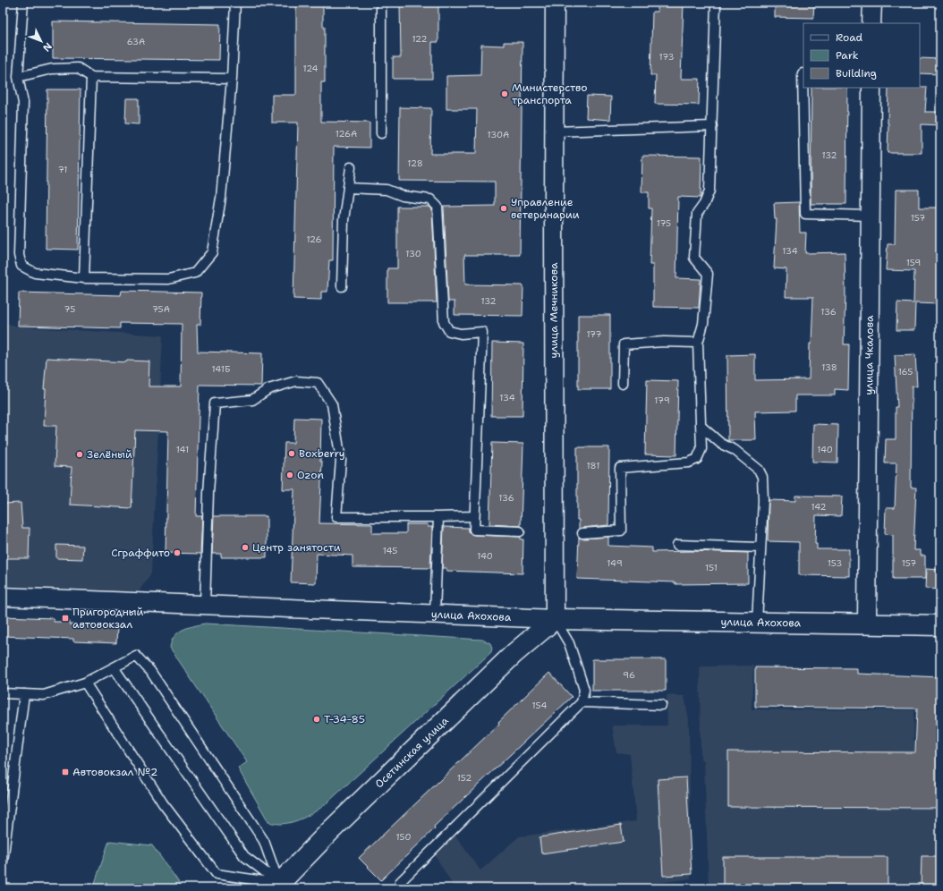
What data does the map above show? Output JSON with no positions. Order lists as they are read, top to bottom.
{
  "streets": {
    "main road": ["улица Ахохова", "Осетинская улица"],
    "street": ["улица Мечникова", "улица Чкалова"]
  },
  "crossings": [
    ["улица Мечникова", "улица Ахохова"],
    ["улица Мечникова", "Осетинская улица"],
    ["улица Чкалова", "улица Ахохова"],
    ["улица Ахохова", "Осетинская улица"]
  ],
  "places": {
    "other": [
      "Министерство транспорта",
      "Управление ветеринарии",
      "Boxberry",
      "Зелёный",
      "Ozon",
      "Центр занятости",
      "Сграффито",
      "Т-34-85"
    ],
    "transit": ["Пригородный автовокзал", "Автовокзал №2"]
  },
  "house_numbers": [
    "122",
    "63А",
    "173",
    "124",
    "126А",
    "130А",
    "132",
    "128",
    "71",
    "157",
    "175",
    "126",
    "134",
    "130",
    "159",
    "132",
    "75",
    "75А",
    "136",
    "177",
    "138",
    "141Б",
    "165",
    "134",
    "179",
    "141",
    "140",
    "181",
    "136",
    "142",
    "145",
    "140",
    "149",
    "153",
    "157",
    "151",
    "96",
    "154",
    "152",
    "150"
  ],
  "legend": ["Road", "Park", "Building"],
  "north": "bottom right"
}
